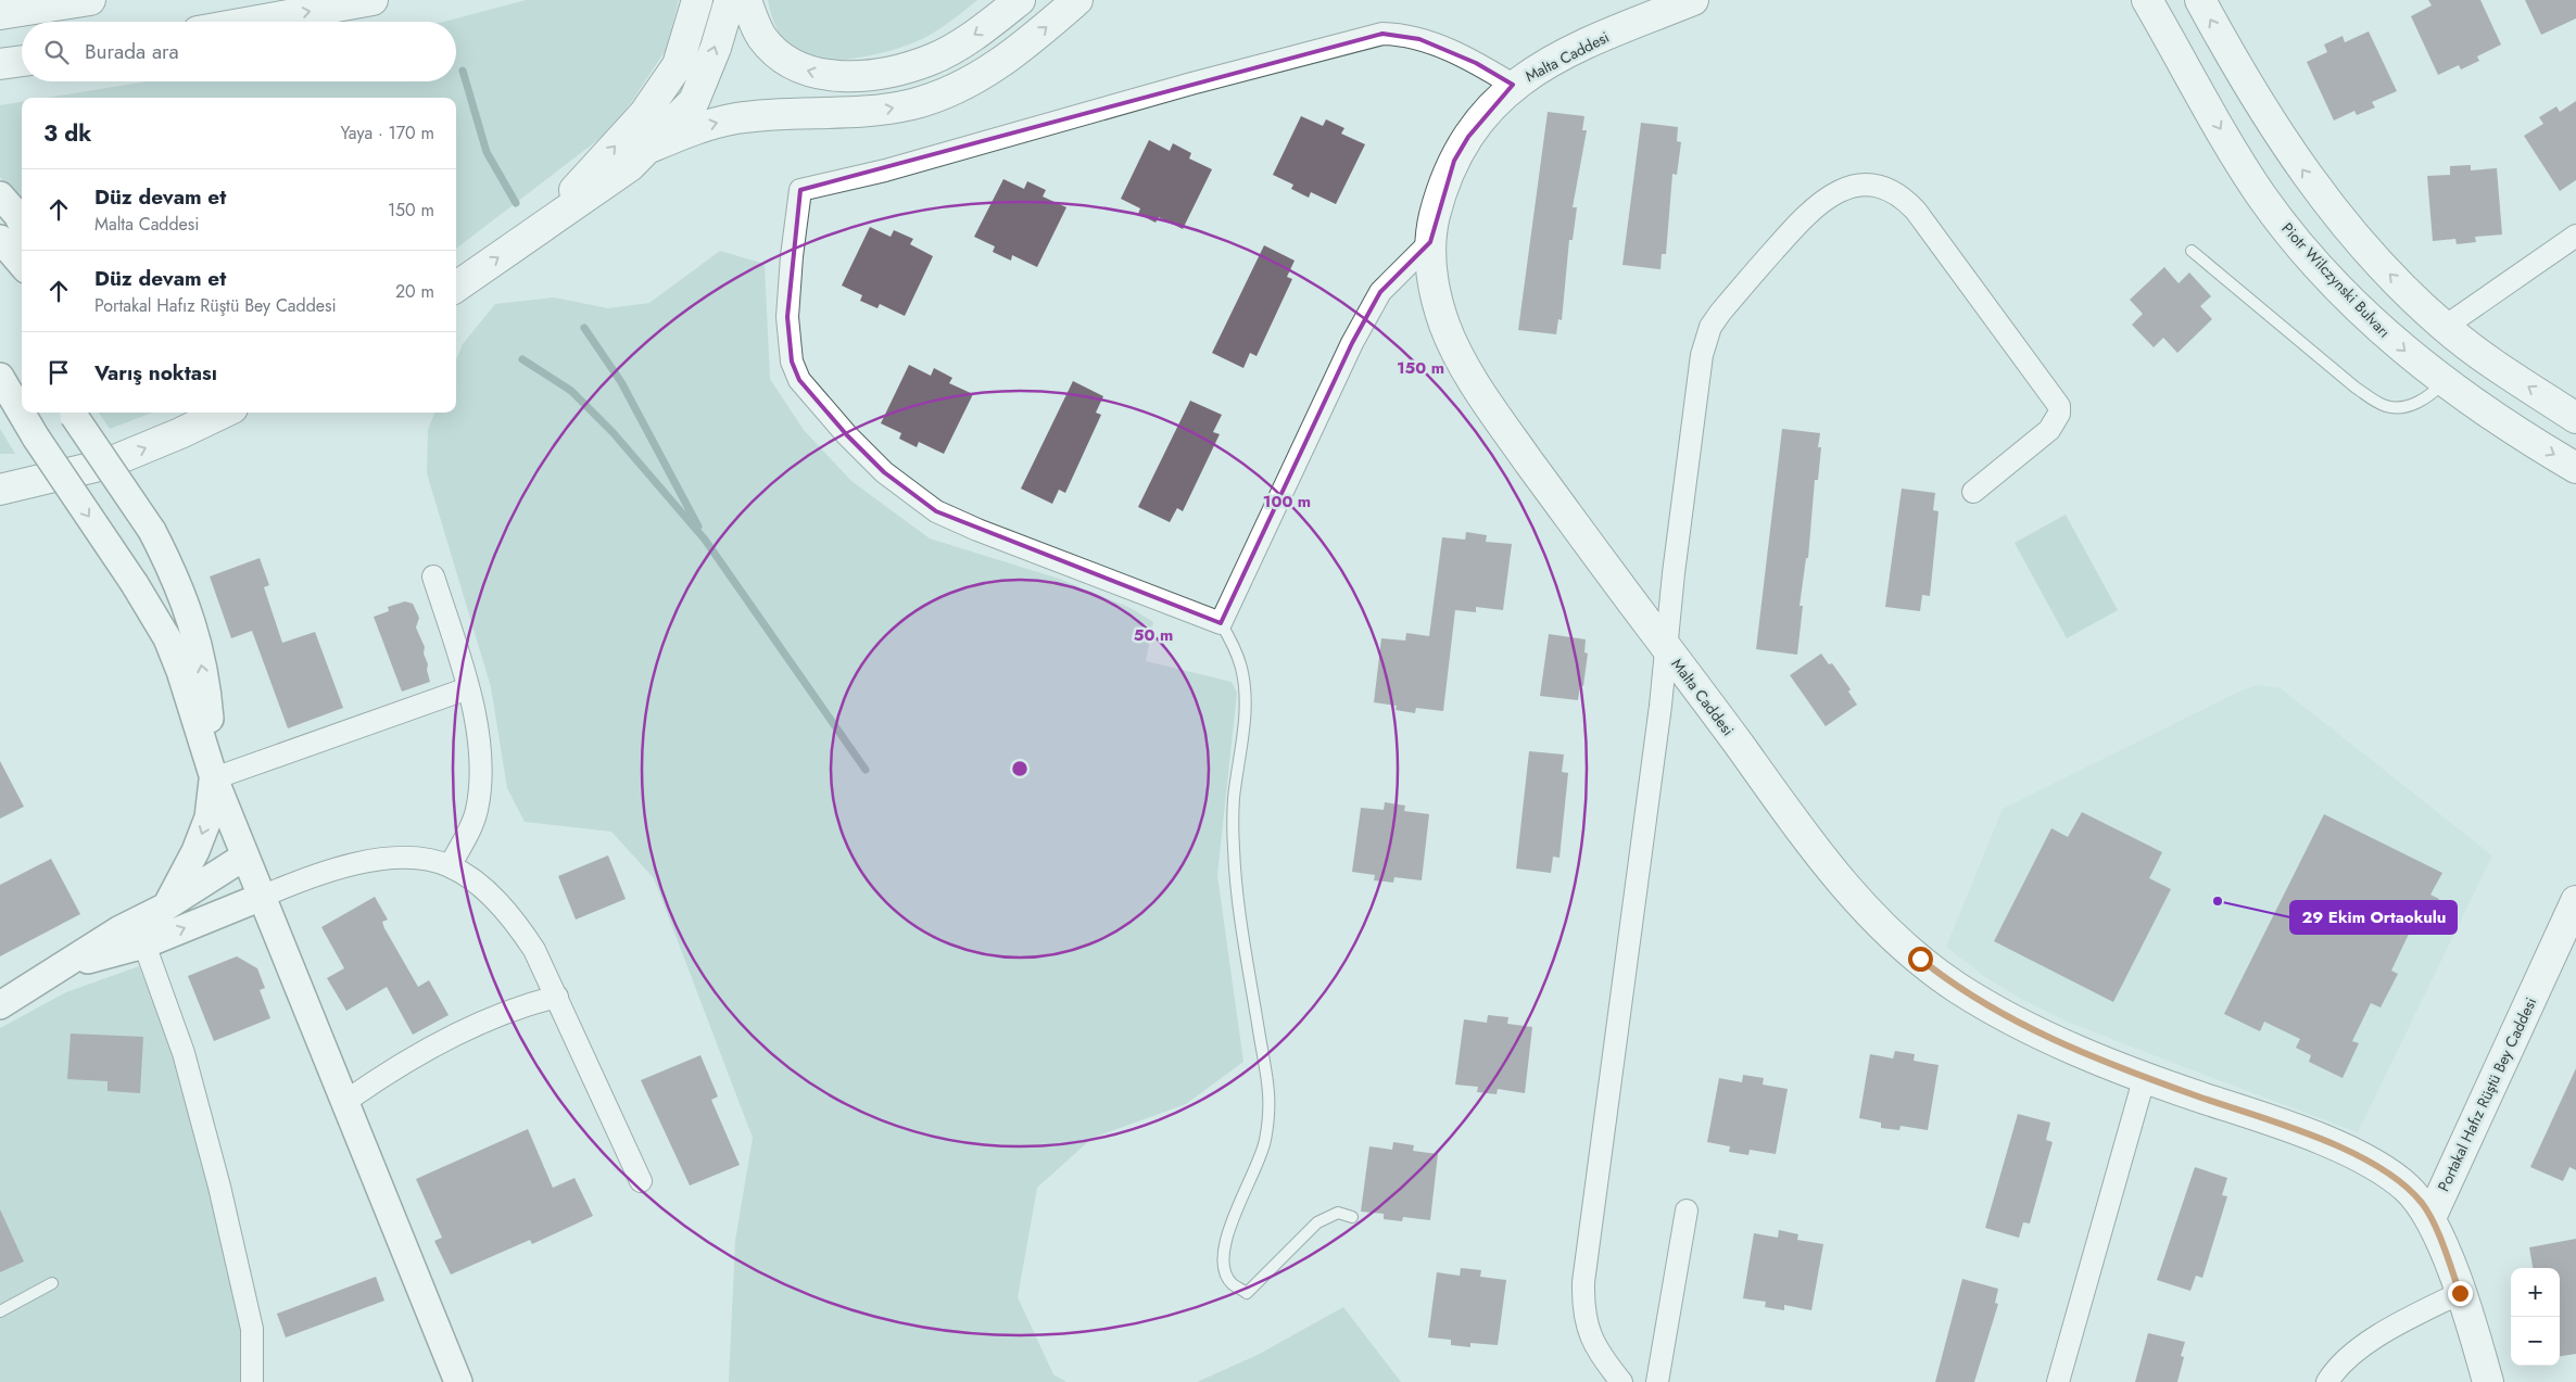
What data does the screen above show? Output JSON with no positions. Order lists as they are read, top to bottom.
{
  "streets": {
    "main road": ["Malta Caddesi", "Piotr Wilczynski Bulvarı", "Portakal Hafız Rüştü Bey Caddesi"]
  },
  "crossings": [
    ["Malta Caddesi", "Portakal Hafız Rüştü Bey Caddesi"]
  ],
  "places": ["29 Ekim Ortaokulu"],
  "page": {
    "search": "Burada ara",
    "heading": ["3 dk", "Yaya · 170 m"],
    "list": [
      ["Düz devam et", "Malta Caddesi", "150 m"],
      ["Düz devam et", "Portakal Hafız Rüştü Bey Caddesi", "20 m"],
      "Varış noktası"
    ],
    "map_buttons": ["+", "−"]
  },
  "rings": ["150 m", "100 m", "50 m"]
}
